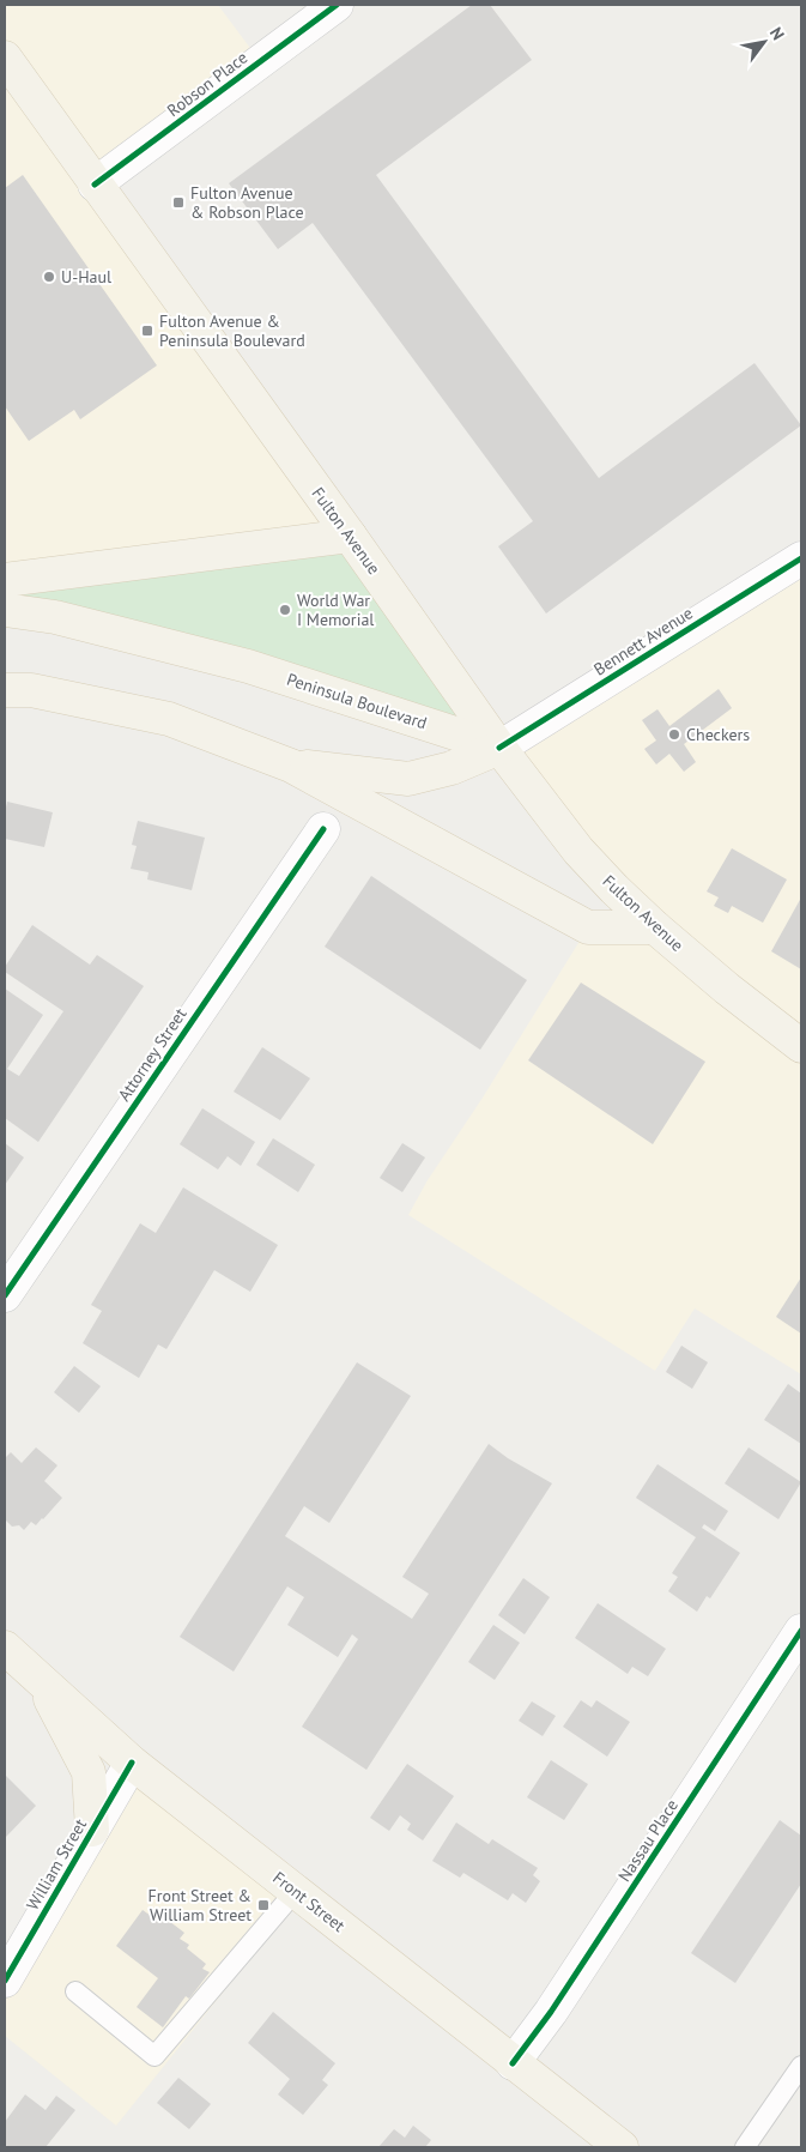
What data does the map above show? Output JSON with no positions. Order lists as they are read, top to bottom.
{
  "streets": {
    "main road": ["Fulton Avenue", "Peninsula Boulevard", "Front Street"],
    "street": [
      "Robson Place",
      "Bennett Avenue",
      "Attorney Street",
      "Nassau Place",
      "William Street"
    ]
  },
  "crossings": [
    ["Robson Place", "Fulton Avenue"],
    ["Fulton Avenue", "Bennett Avenue"],
    ["Fulton Avenue", "Peninsula Boulevard"],
    ["Bennett Avenue", "Peninsula Boulevard"],
    ["Nassau Place", "Front Street"],
    ["William Street", "Front Street"]
  ],
  "places": {
    "transit": ["Fulton Avenue & Robson Place", "Fulton Avenue & Peninsula Boulevard", "Front Street & William Street"],
    "other": ["U-Haul", "World War I Memorial", "Checkers"]
  },
  "north": "top right"
}
